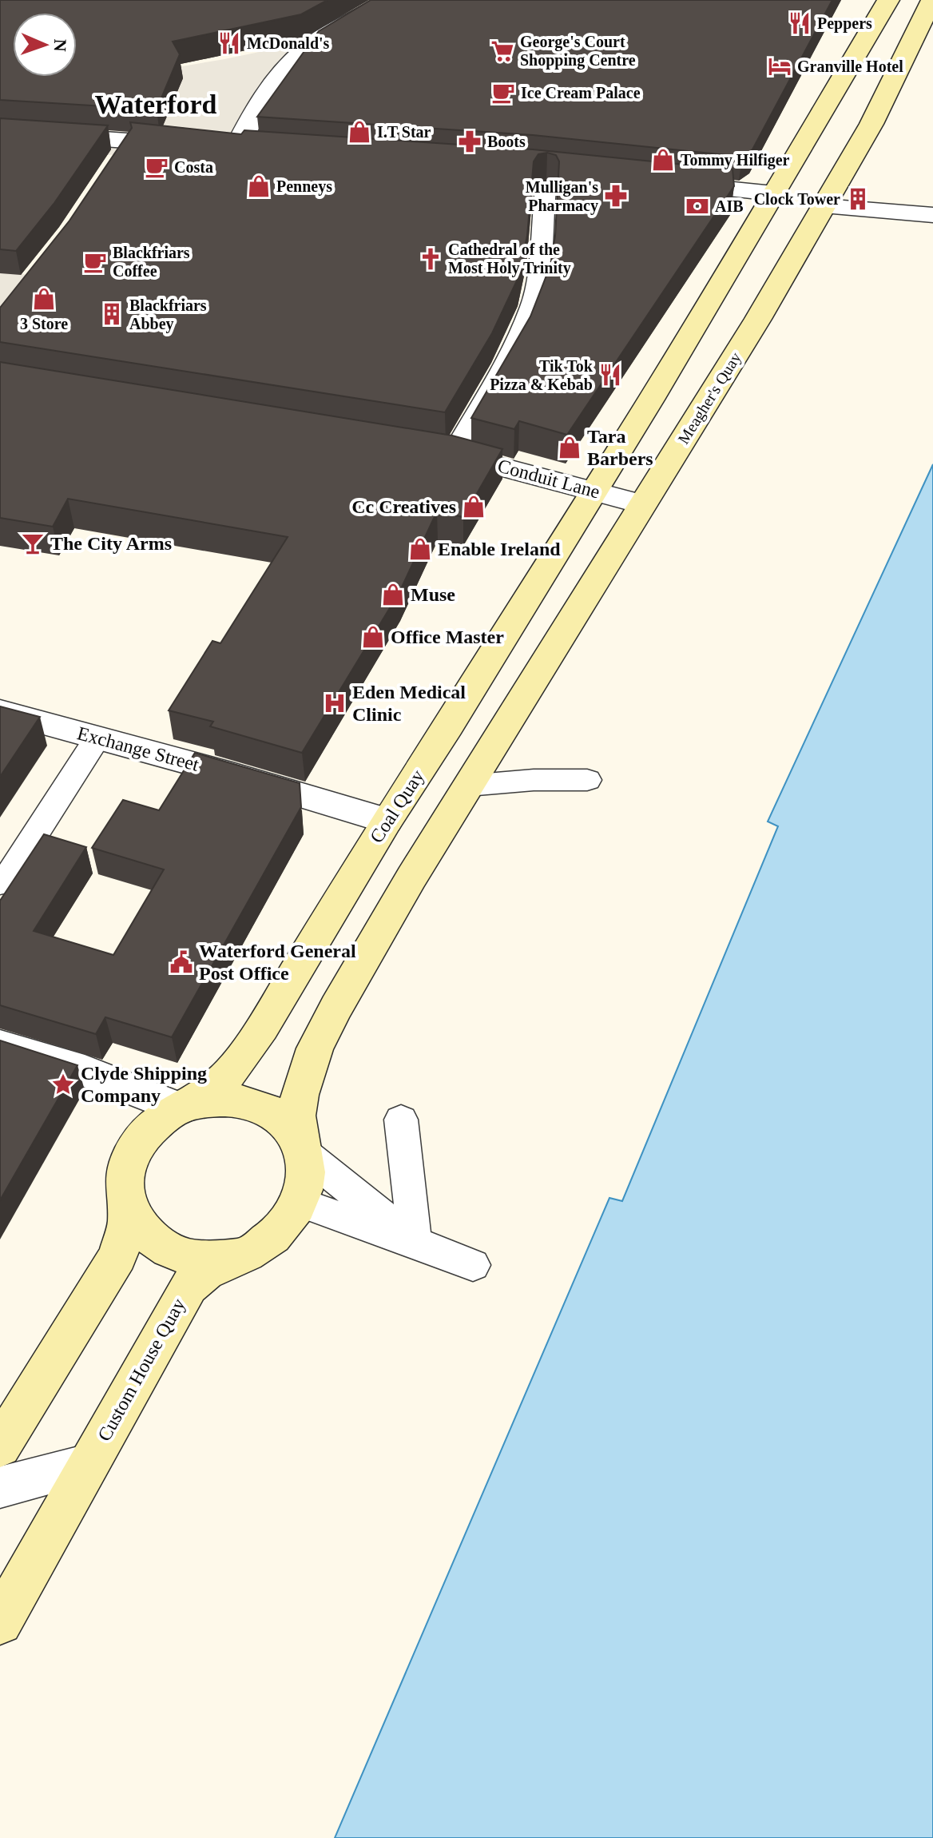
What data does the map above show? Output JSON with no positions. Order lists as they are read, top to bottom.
{
  "streets": {
    "main road": ["Meagher's Quay", "Coal Quay", "Custom House Quay"],
    "street": ["Conduit Lane", "Exchange Street"]
  },
  "crossings": [
    ["Meagher's Quay", "Conduit Lane"],
    ["Meagher's Quay", "Coal Quay"],
    ["Conduit Lane", "Coal Quay"],
    ["Exchange Street", "Coal Quay"],
    ["Coal Quay", "Custom House Quay"]
  ],
  "districts": ["Waterford"],
  "places": {
    "restaurant": ["Peppers", "McDonald's", "Tik Tok Pizza & Kebab"],
    "supermarket": ["George's Court Shopping Centre"],
    "hotel": ["Granville Hotel"],
    "cafe": ["Ice Cream Palace", "Costa", "Blackfriars Coffee"],
    "shop": [
      "I.T Star",
      "Tommy Hilfiger",
      "Penneys",
      "3 Store",
      "Tara Barbers",
      "Cc Creatives",
      "Enable Ireland",
      "Muse",
      "Office Master"
    ],
    "pharmacy": ["Boots", "Mulligan's Pharmacy"],
    "building": ["Clock Tower", "Blackfriars Abbey"],
    "bank": ["AIB"],
    "church": ["Cathedral of the Most Holy Trinity"],
    "bar": ["The City Arms"],
    "hospital": ["Eden Medical Clinic"],
    "public building": ["Waterford General Post Office"],
    "place": ["Clyde Shipping Company"]
  },
  "north": "right"
}
